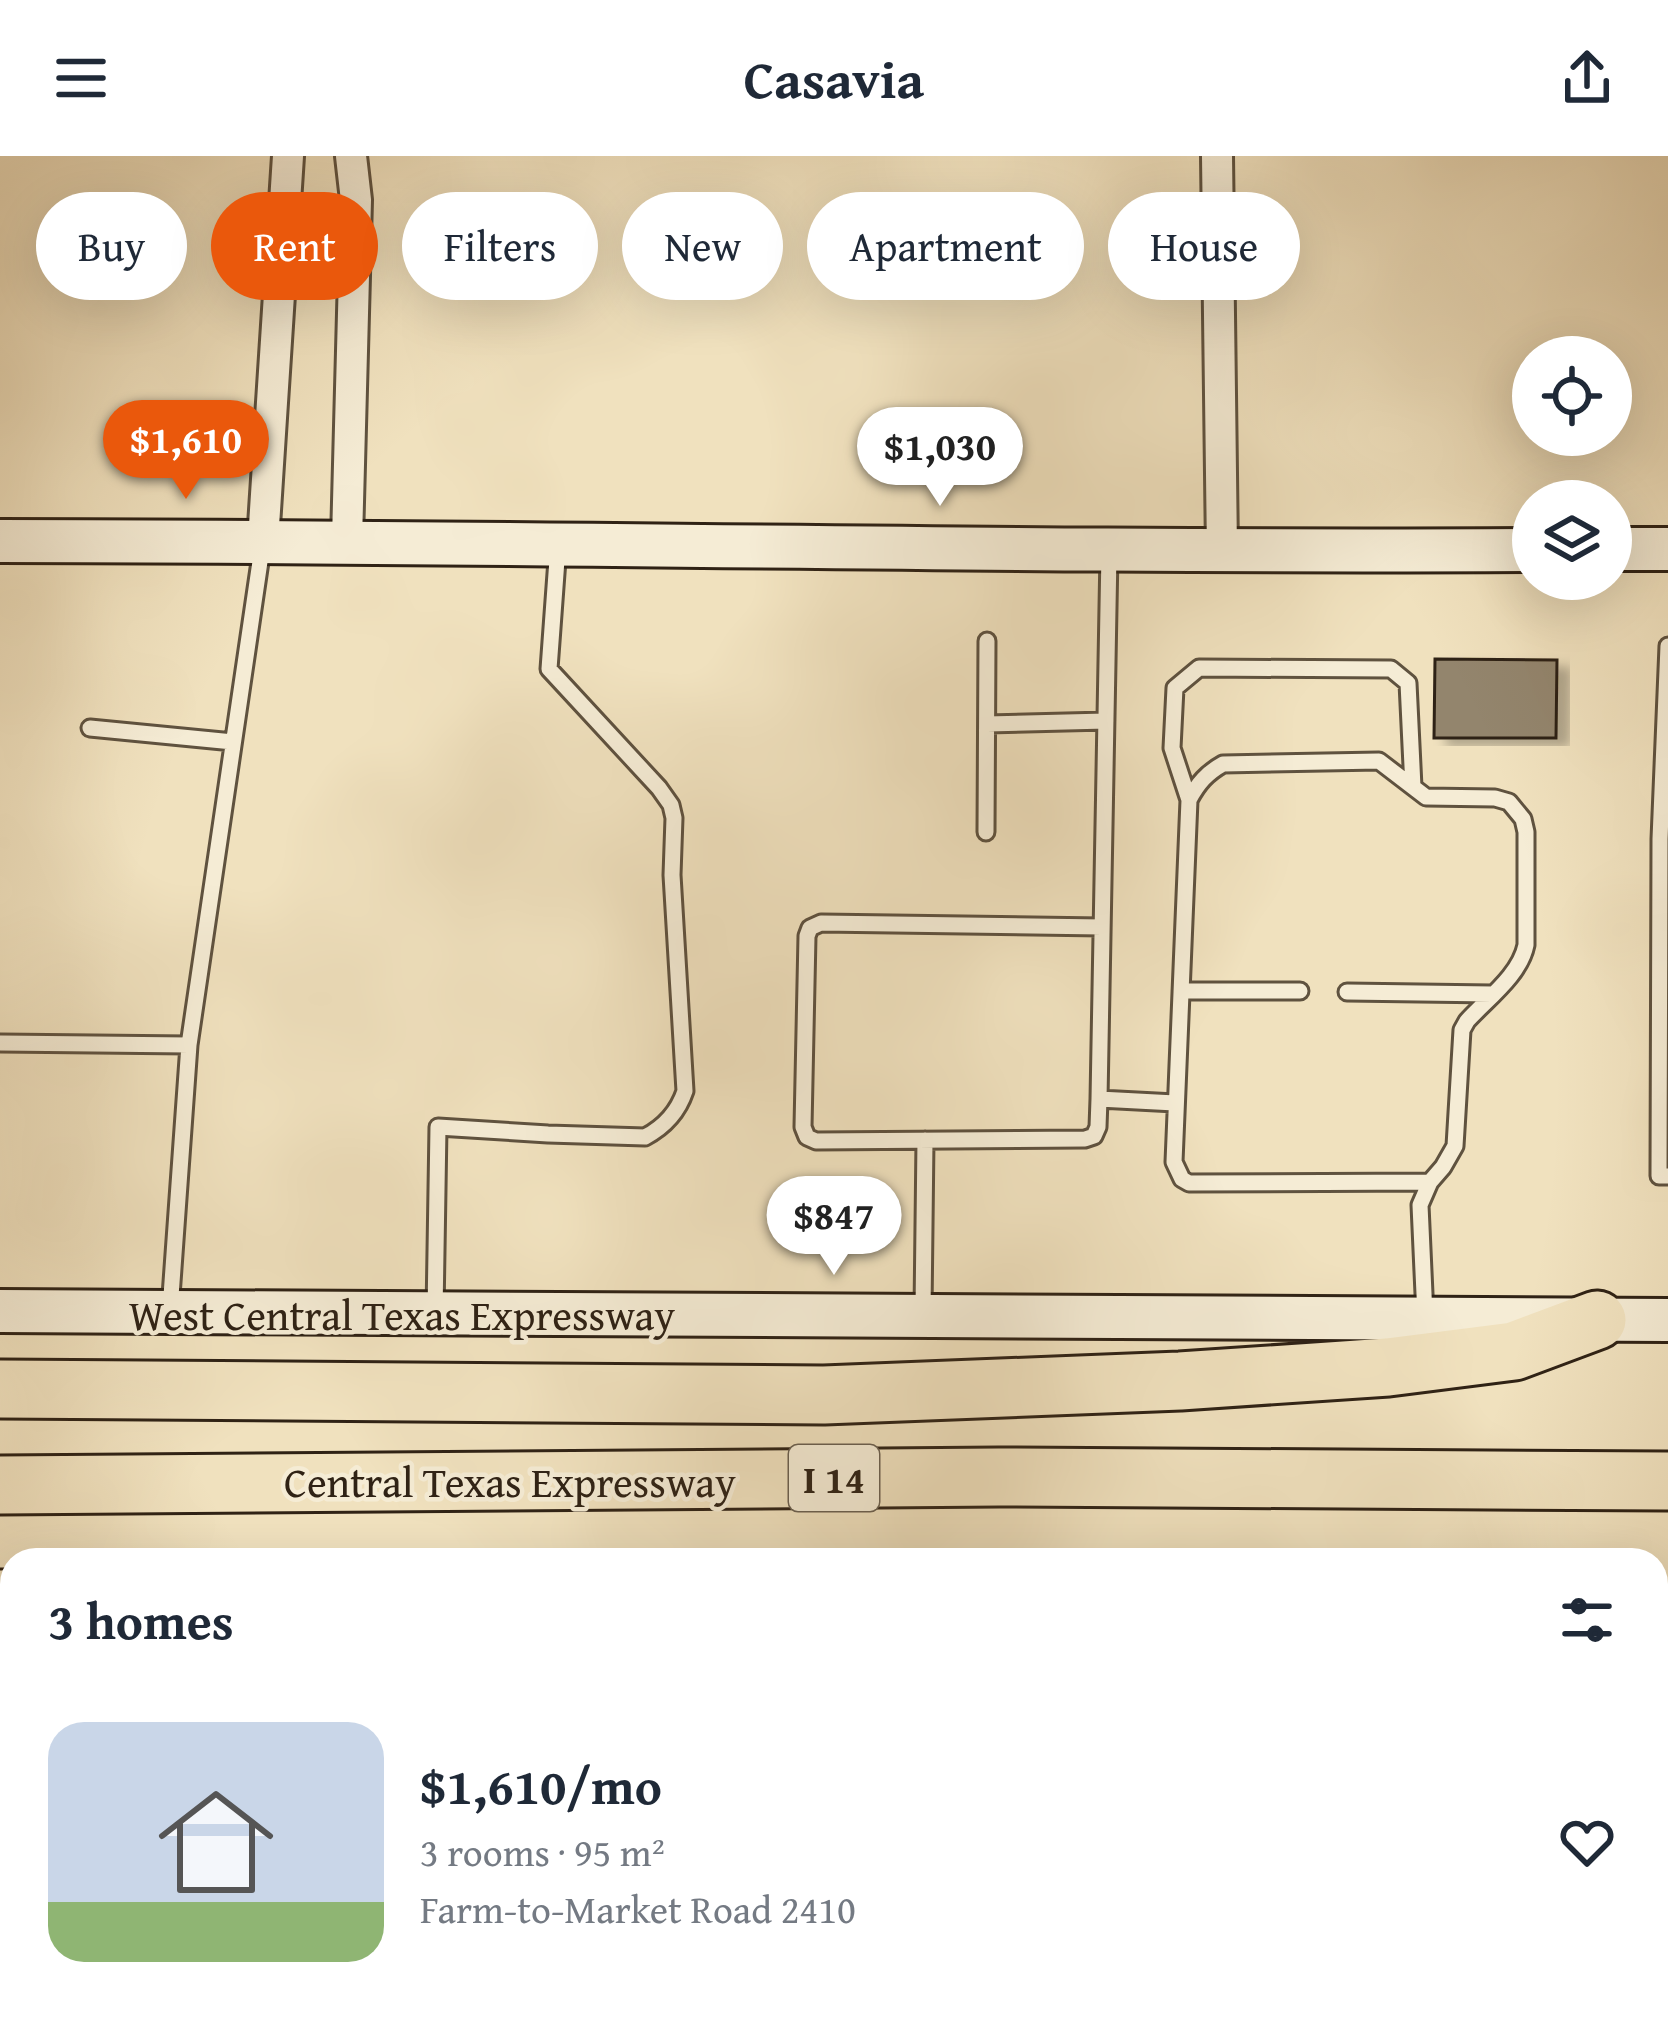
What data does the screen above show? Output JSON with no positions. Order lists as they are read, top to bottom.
{
  "streets": {
    "highway": ["I 14", "Central Texas Expressway"],
    "main road": ["West Central Texas Expressway"]
  },
  "page": {
    "header": "Casavia",
    "chip": [
      "Buy",
      "Rent",
      "Filters",
      "New",
      "Apartment",
      "House"
    ],
    "price": ["$1,610", "$1,030", "$847"],
    "heading": "3 homes",
    "list": [
      {
        "name": "$1,610/mo",
        "note": "3 rooms · 95 m² · Farm-to-Market Road 2410"
      }
    ]
  }
}
